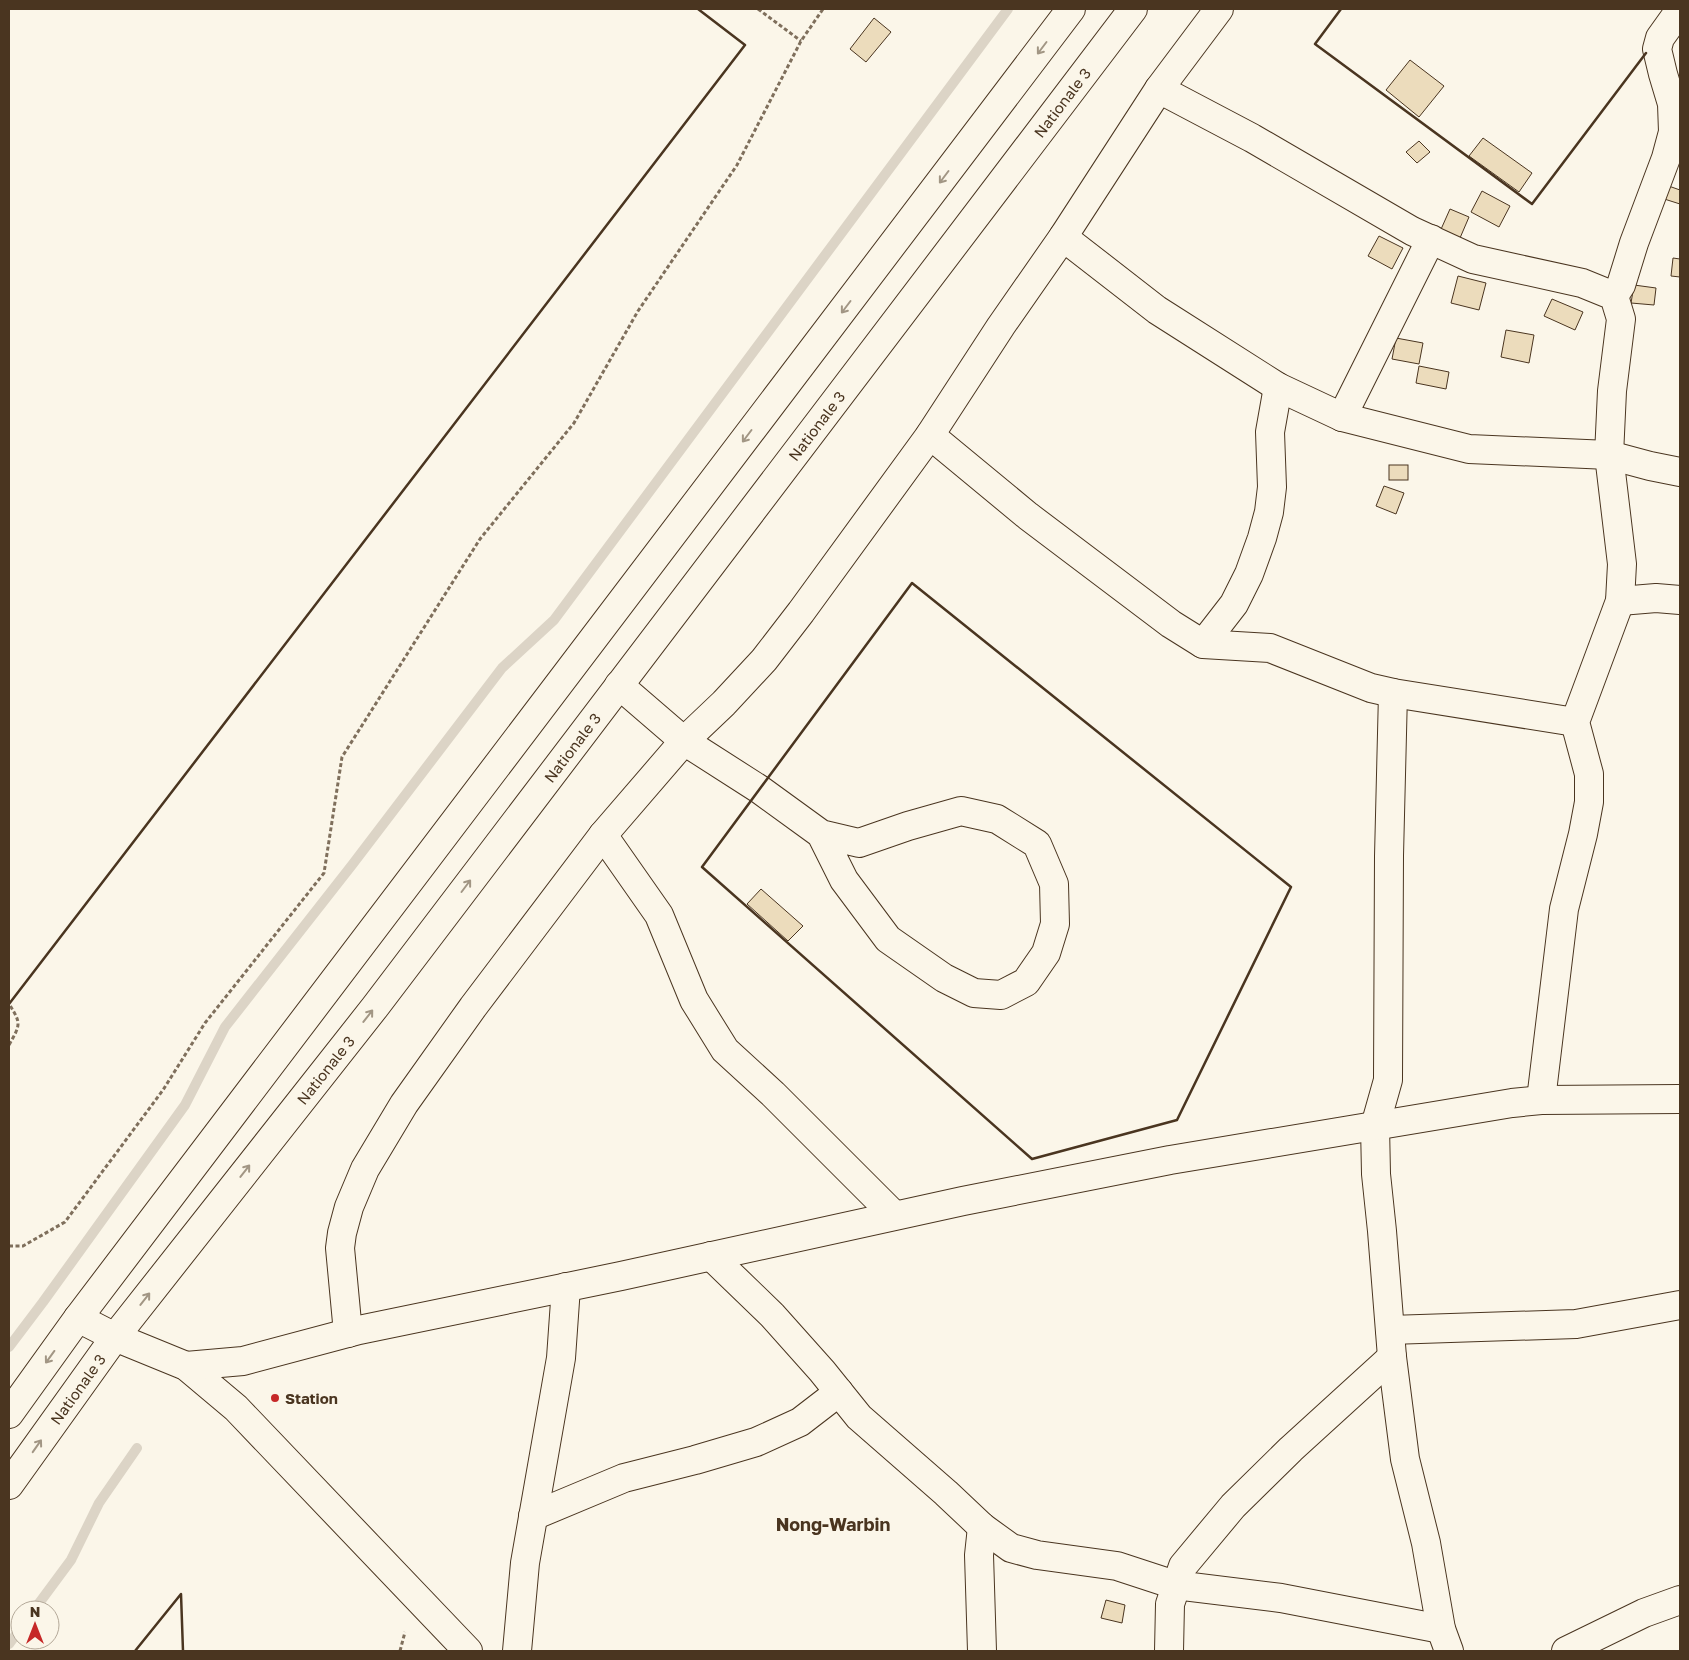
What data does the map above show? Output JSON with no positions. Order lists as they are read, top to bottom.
{
  "streets": {
    "street": ["Nationale 3"]
  },
  "districts": ["Nong-Warbin"],
  "places": ["Station"],
  "north": "top"
}
